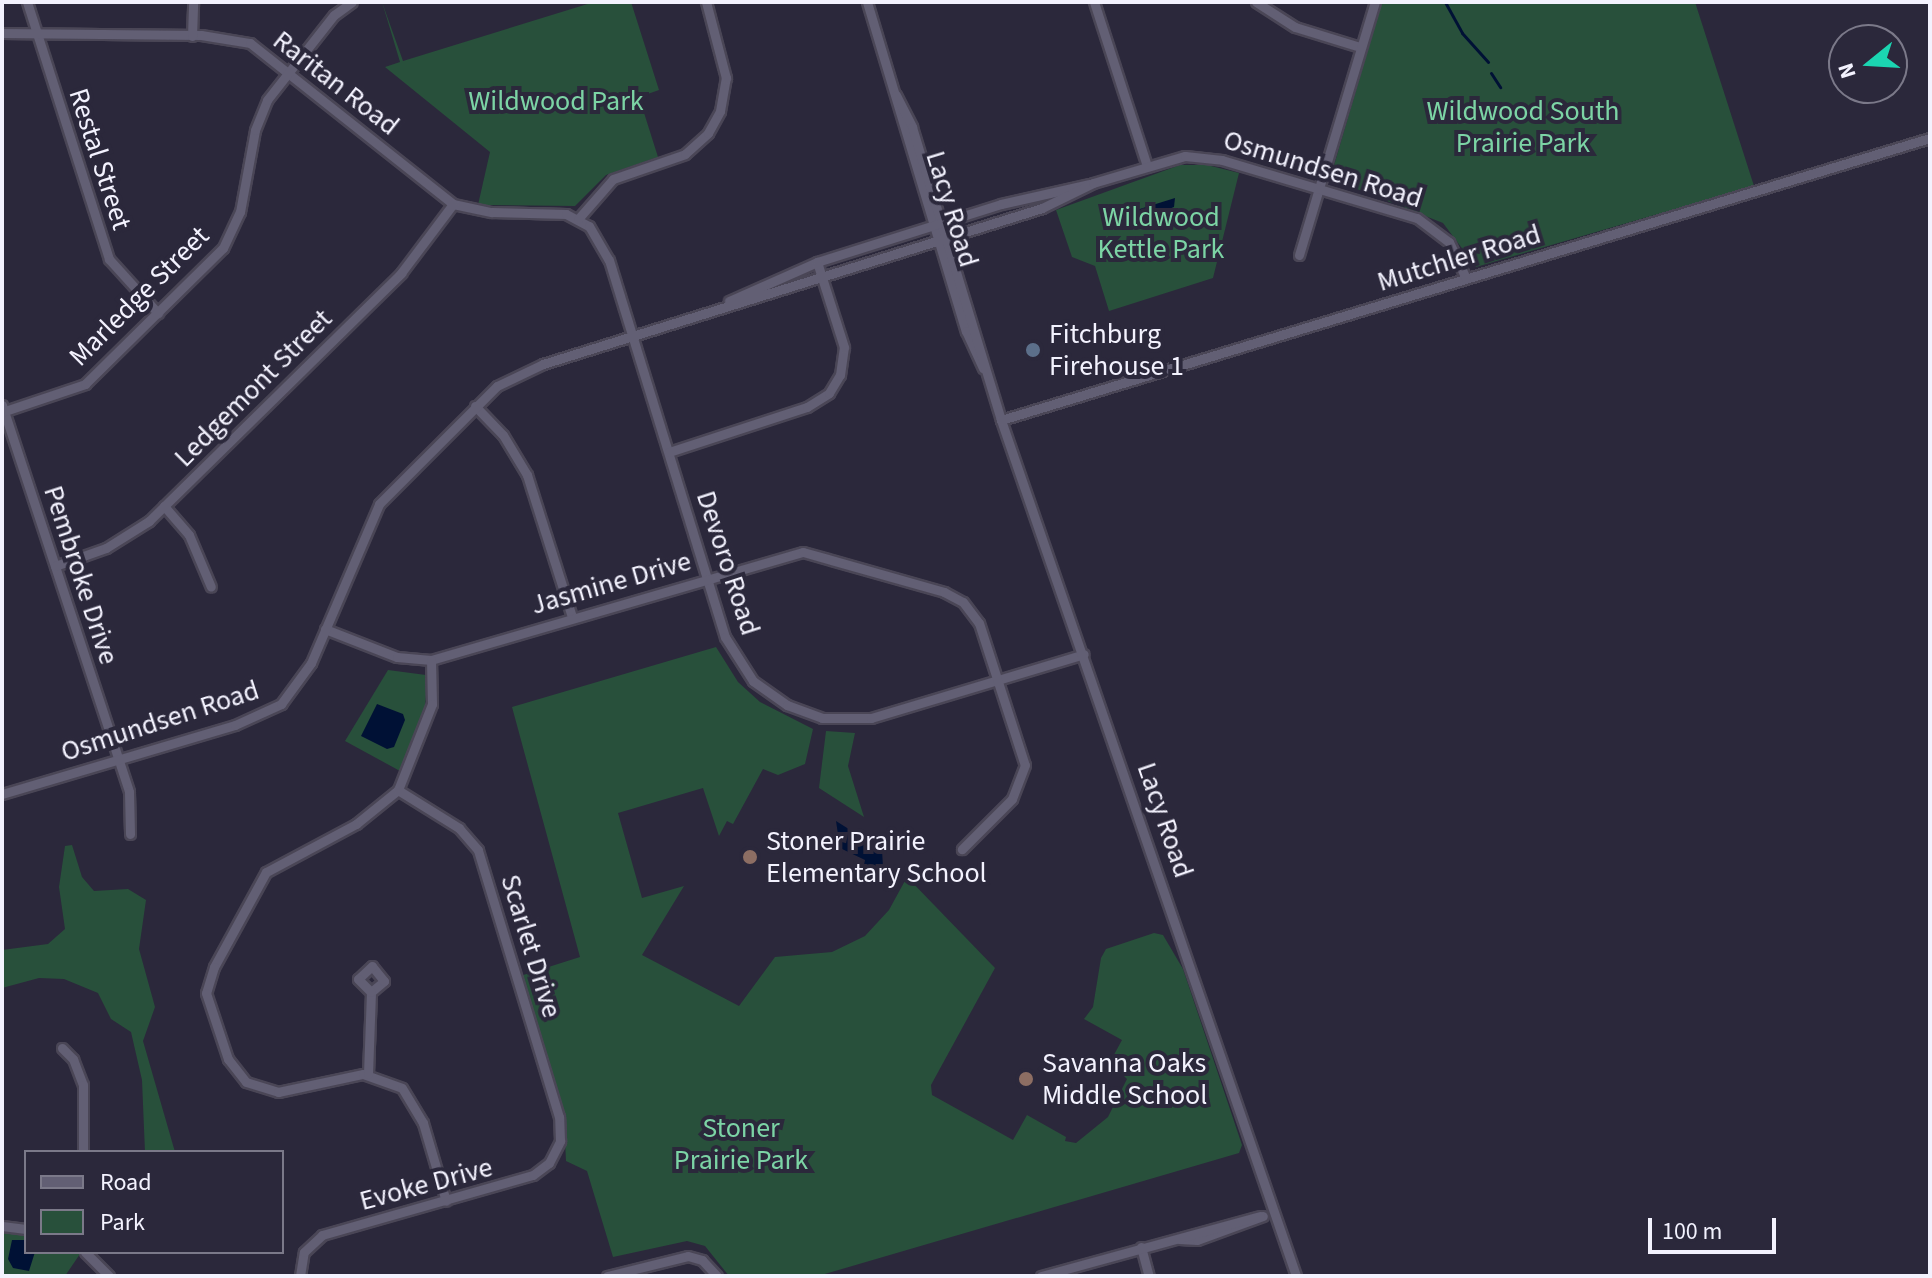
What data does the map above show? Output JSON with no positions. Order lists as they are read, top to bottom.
{
  "streets": {
    "street": [
      "Raritan Road",
      "Restal Street",
      "Osmundsen Road",
      "Lacy Road",
      "Mutchler Road",
      "Marledge Street",
      "Ledgemont Street",
      "Devoro Road",
      "Pembroke Drive",
      "Jasmine Drive",
      "Scarlet Drive",
      "Evoke Drive"
    ]
  },
  "crossings": [
    ["Raritan Road", "Restal Street"],
    ["Raritan Road", "Marledge Street"],
    ["Raritan Road", "Ledgemont Street"],
    ["Restal Street", "Marledge Street"],
    ["Osmundsen Road", "Lacy Road"],
    ["Osmundsen Road", "Mutchler Road"],
    ["Osmundsen Road", "Devoro Road"],
    ["Osmundsen Road", "Pembroke Drive"],
    ["Osmundsen Road", "Jasmine Drive"],
    ["Lacy Road", "Mutchler Road"],
    ["Lacy Road", "Devoro Road"],
    ["Marledge Street", "Pembroke Drive"],
    ["Ledgemont Street", "Pembroke Drive"],
    ["Devoro Road", "Jasmine Drive"],
    ["Scarlet Drive", "Evoke Drive"]
  ],
  "parks": [
    "Wildwood Park",
    "Wildwood South Prairie Park",
    "Wildwood Kettle Park",
    "Stoner Prairie Park"
  ],
  "places": ["Fitchburg Firehouse 1", "Stoner Prairie Elementary School", "Savanna Oaks Middle School"],
  "legend": ["Road", "Park"],
  "scale_bar": "100 m",
  "north": "left"
}
